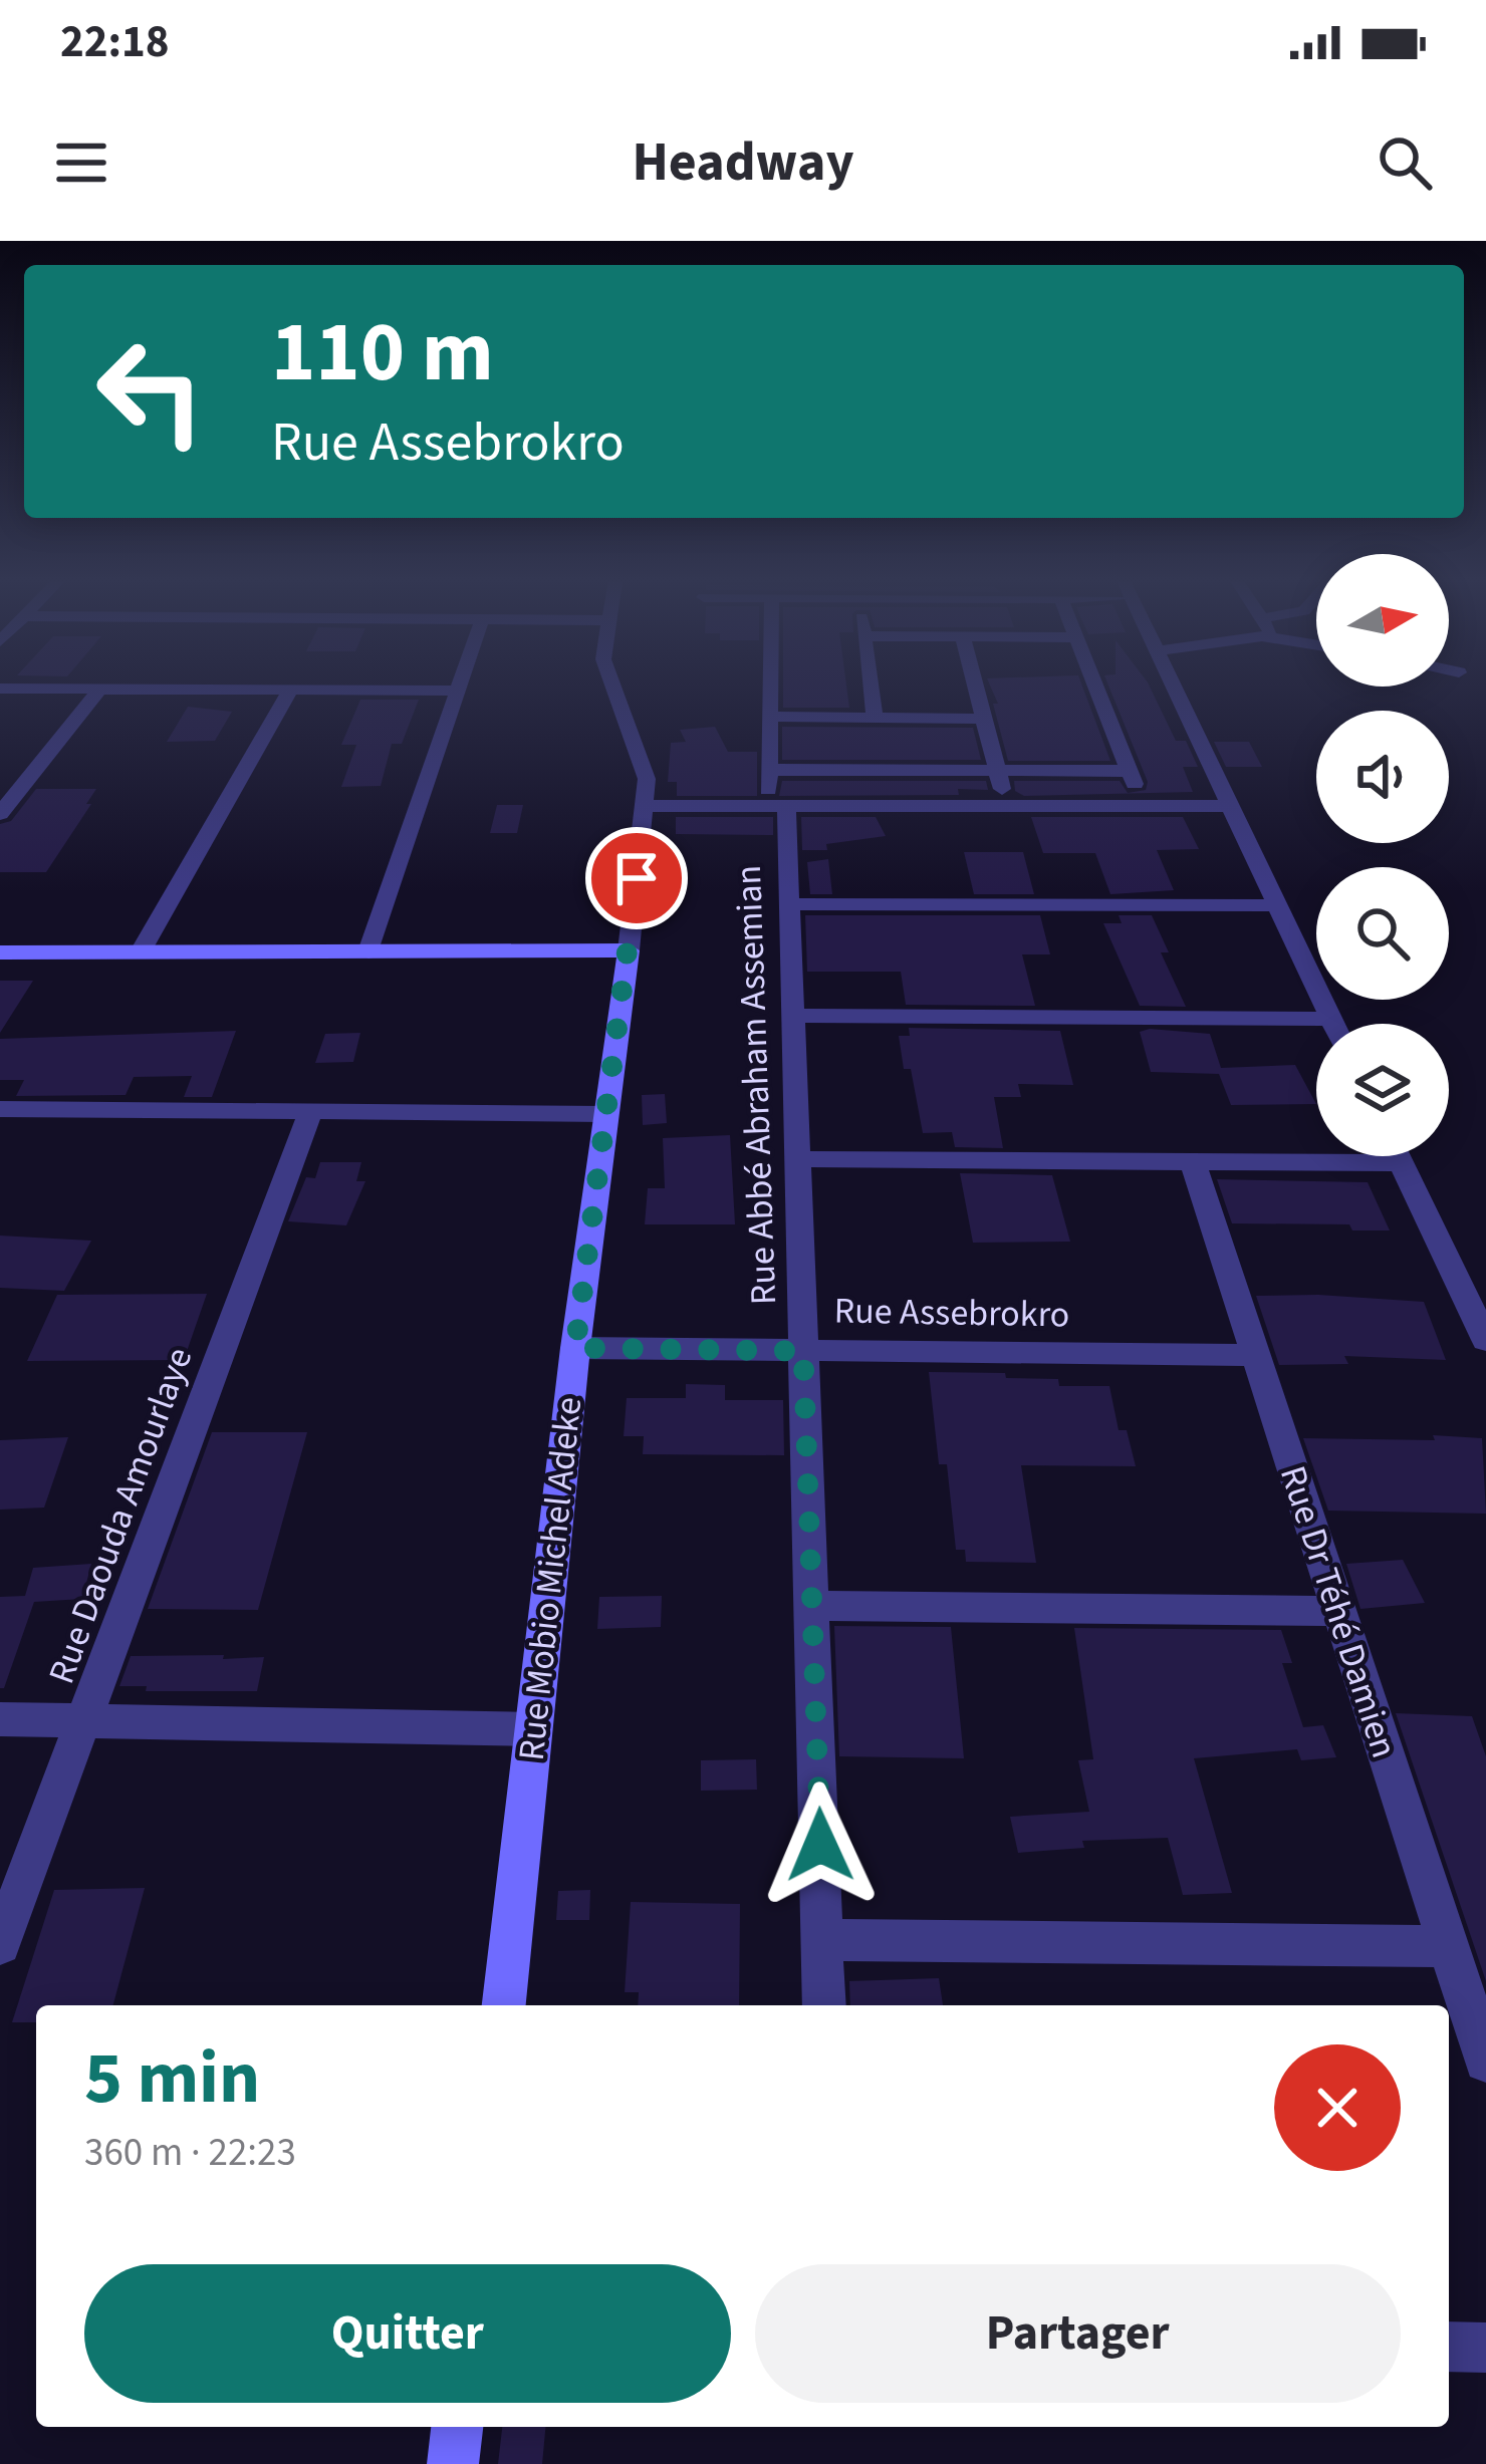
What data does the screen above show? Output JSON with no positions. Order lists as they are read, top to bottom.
{
  "streets": {
    "street": [
      "Rue Abbé Abraham Assemian",
      "Rue Assebrokro",
      "Rue Daouda Amourlaye",
      "Rue Mobio Michel Adeke",
      "Rue Dr Téhé Damien"
    ]
  },
  "crossings": [
    ["Rue Abbé Abraham Assemian", "Rue Assebrokro"],
    ["Rue Assebrokro", "Rue Mobio Michel Adeke"],
    ["Rue Assebrokro", "Rue Dr Téhé Damien"]
  ],
  "north": "right",
  "page": {
    "status": "22:18",
    "header": "Headway",
    "turn": ["110 m", "Rue Assebrokro"],
    "heading": ["5 min", "360 m · 22:23"],
    "buttons": ["Quitter", "Partager"]
  }
}
